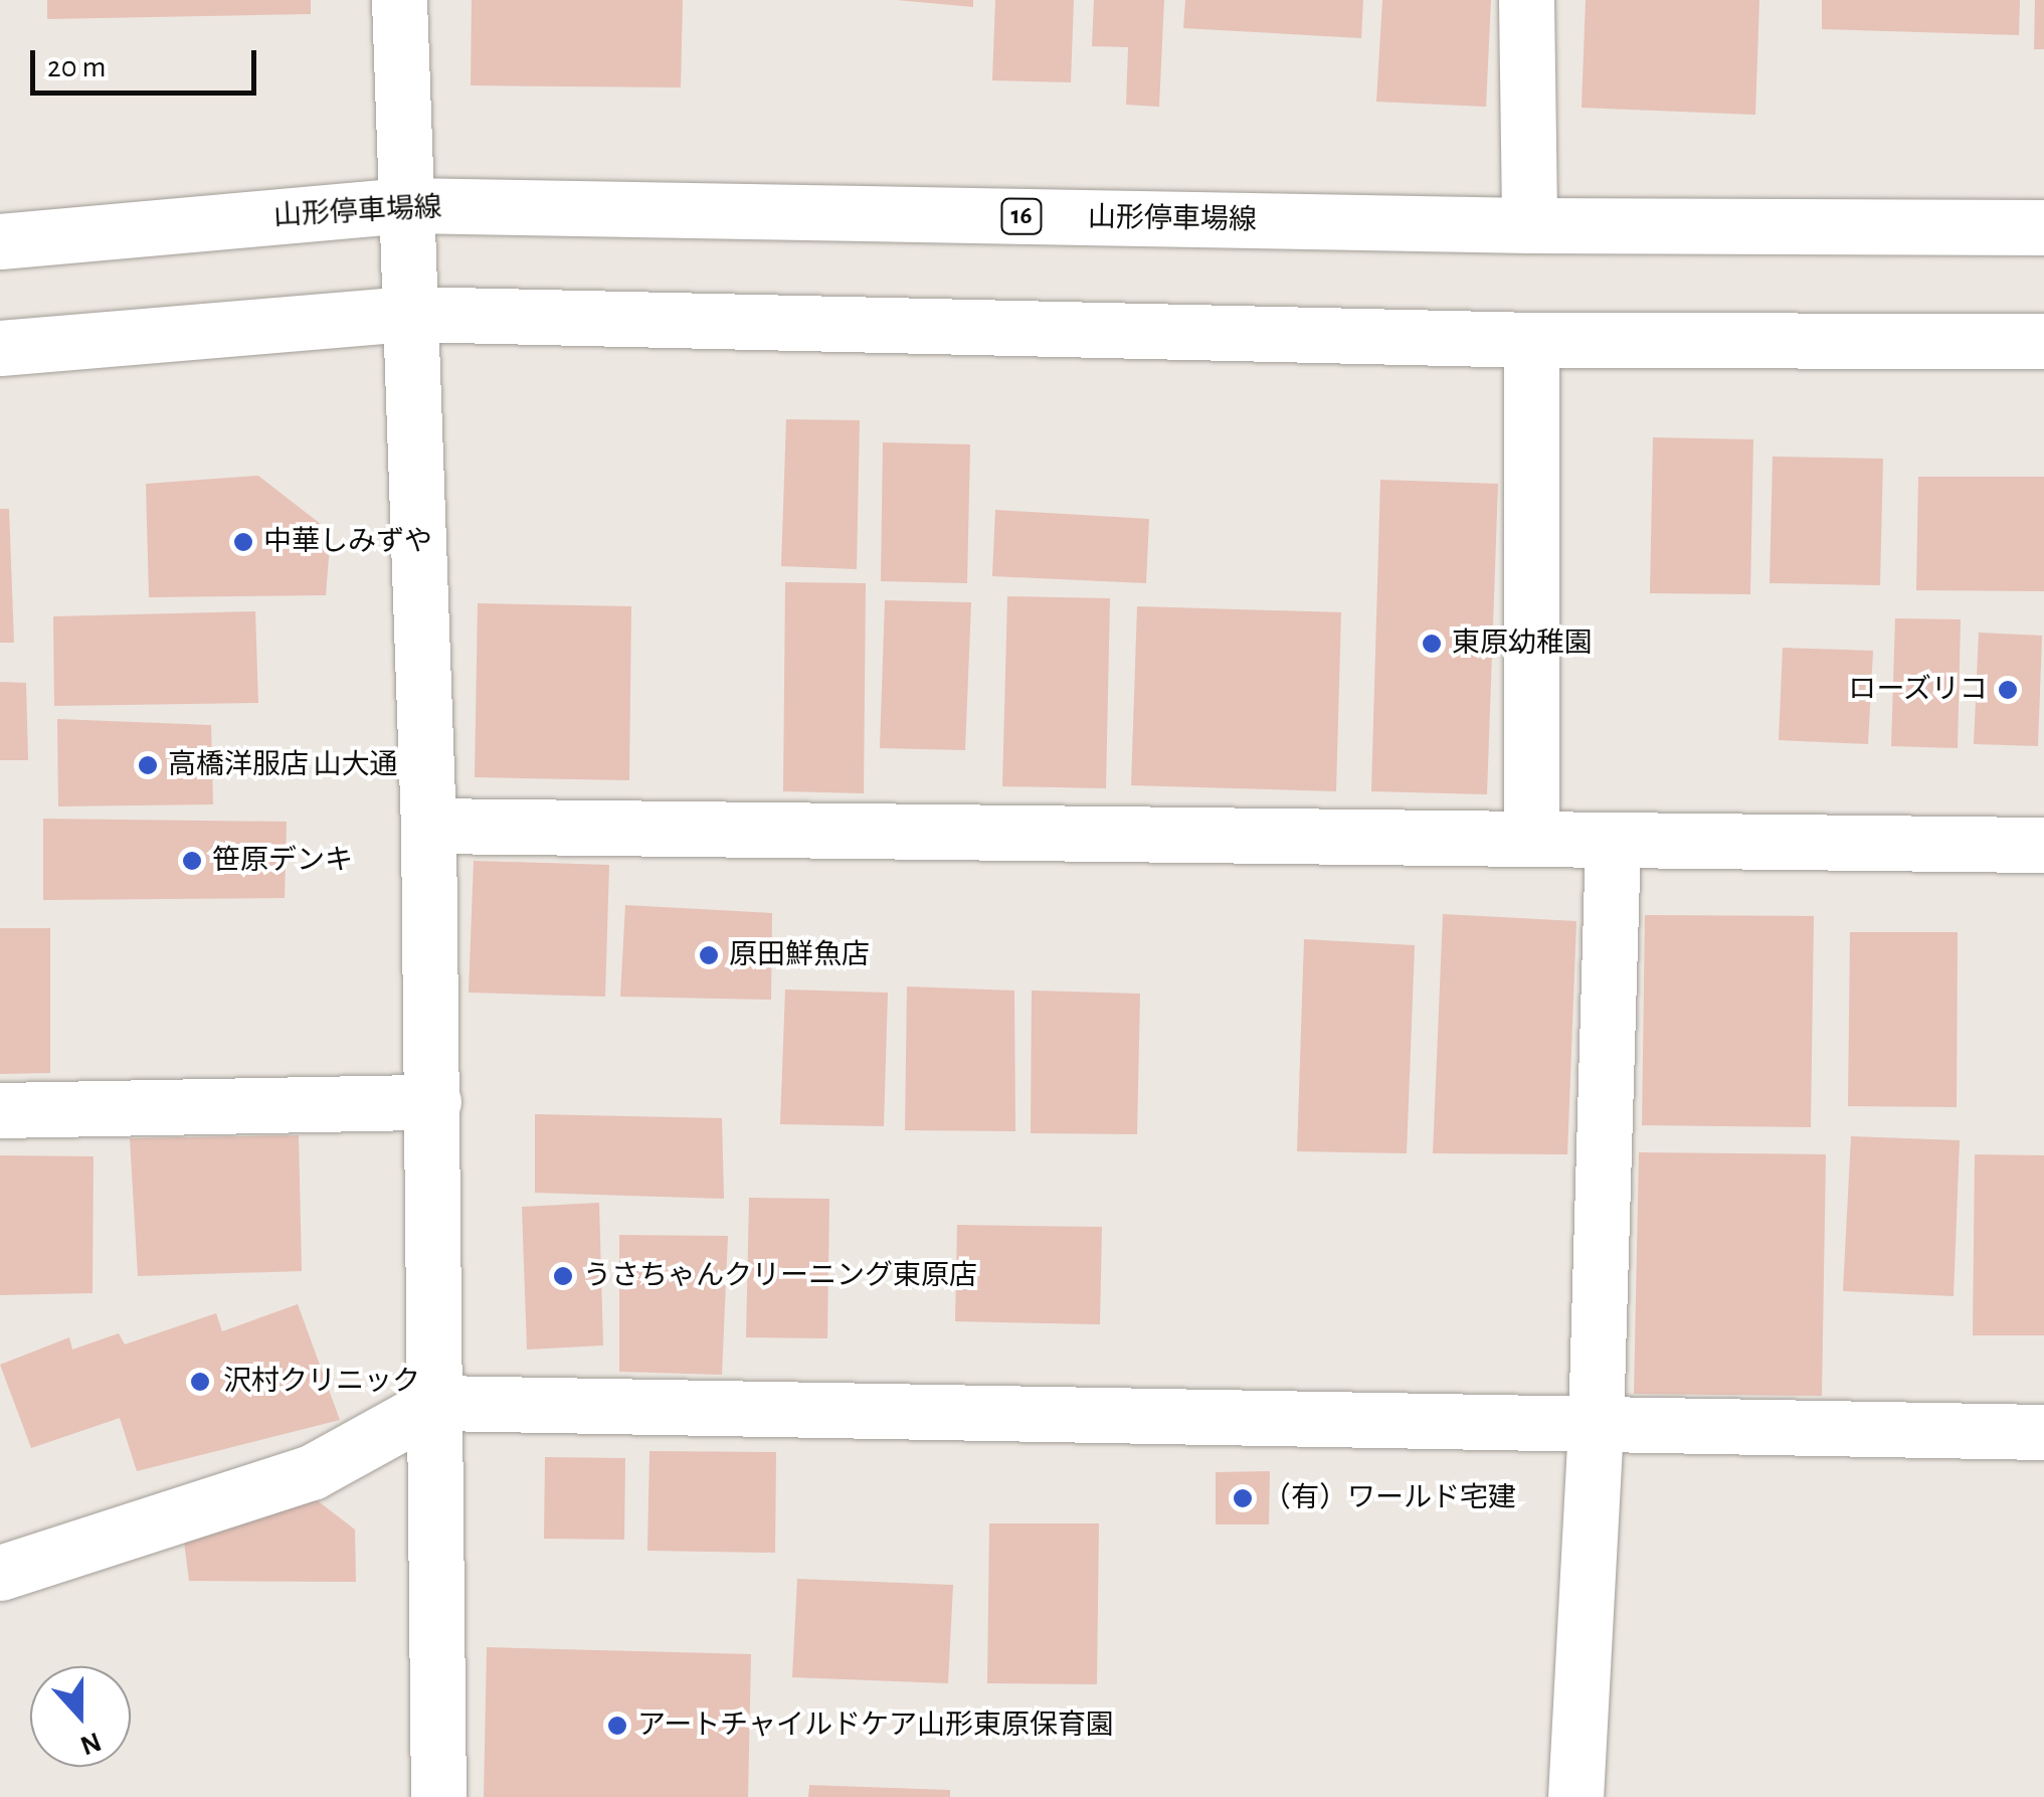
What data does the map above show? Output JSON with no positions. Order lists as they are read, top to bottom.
{
  "streets": {
    "main road": ["山形停車場線", "16"]
  },
  "places": [
    "中華しみずや",
    "東原幼稚園",
    "ローズリコ",
    "高橋洋服店 山大通",
    "笹原デンキ",
    "原田鮮魚店",
    "うさちゃんクリーニング東原店",
    "沢村クリニック",
    "（有）ワールド宅建",
    "アートチャイルドケア山形東原保育園"
  ],
  "scale_bar": "20 m",
  "north": "bottom"
}
